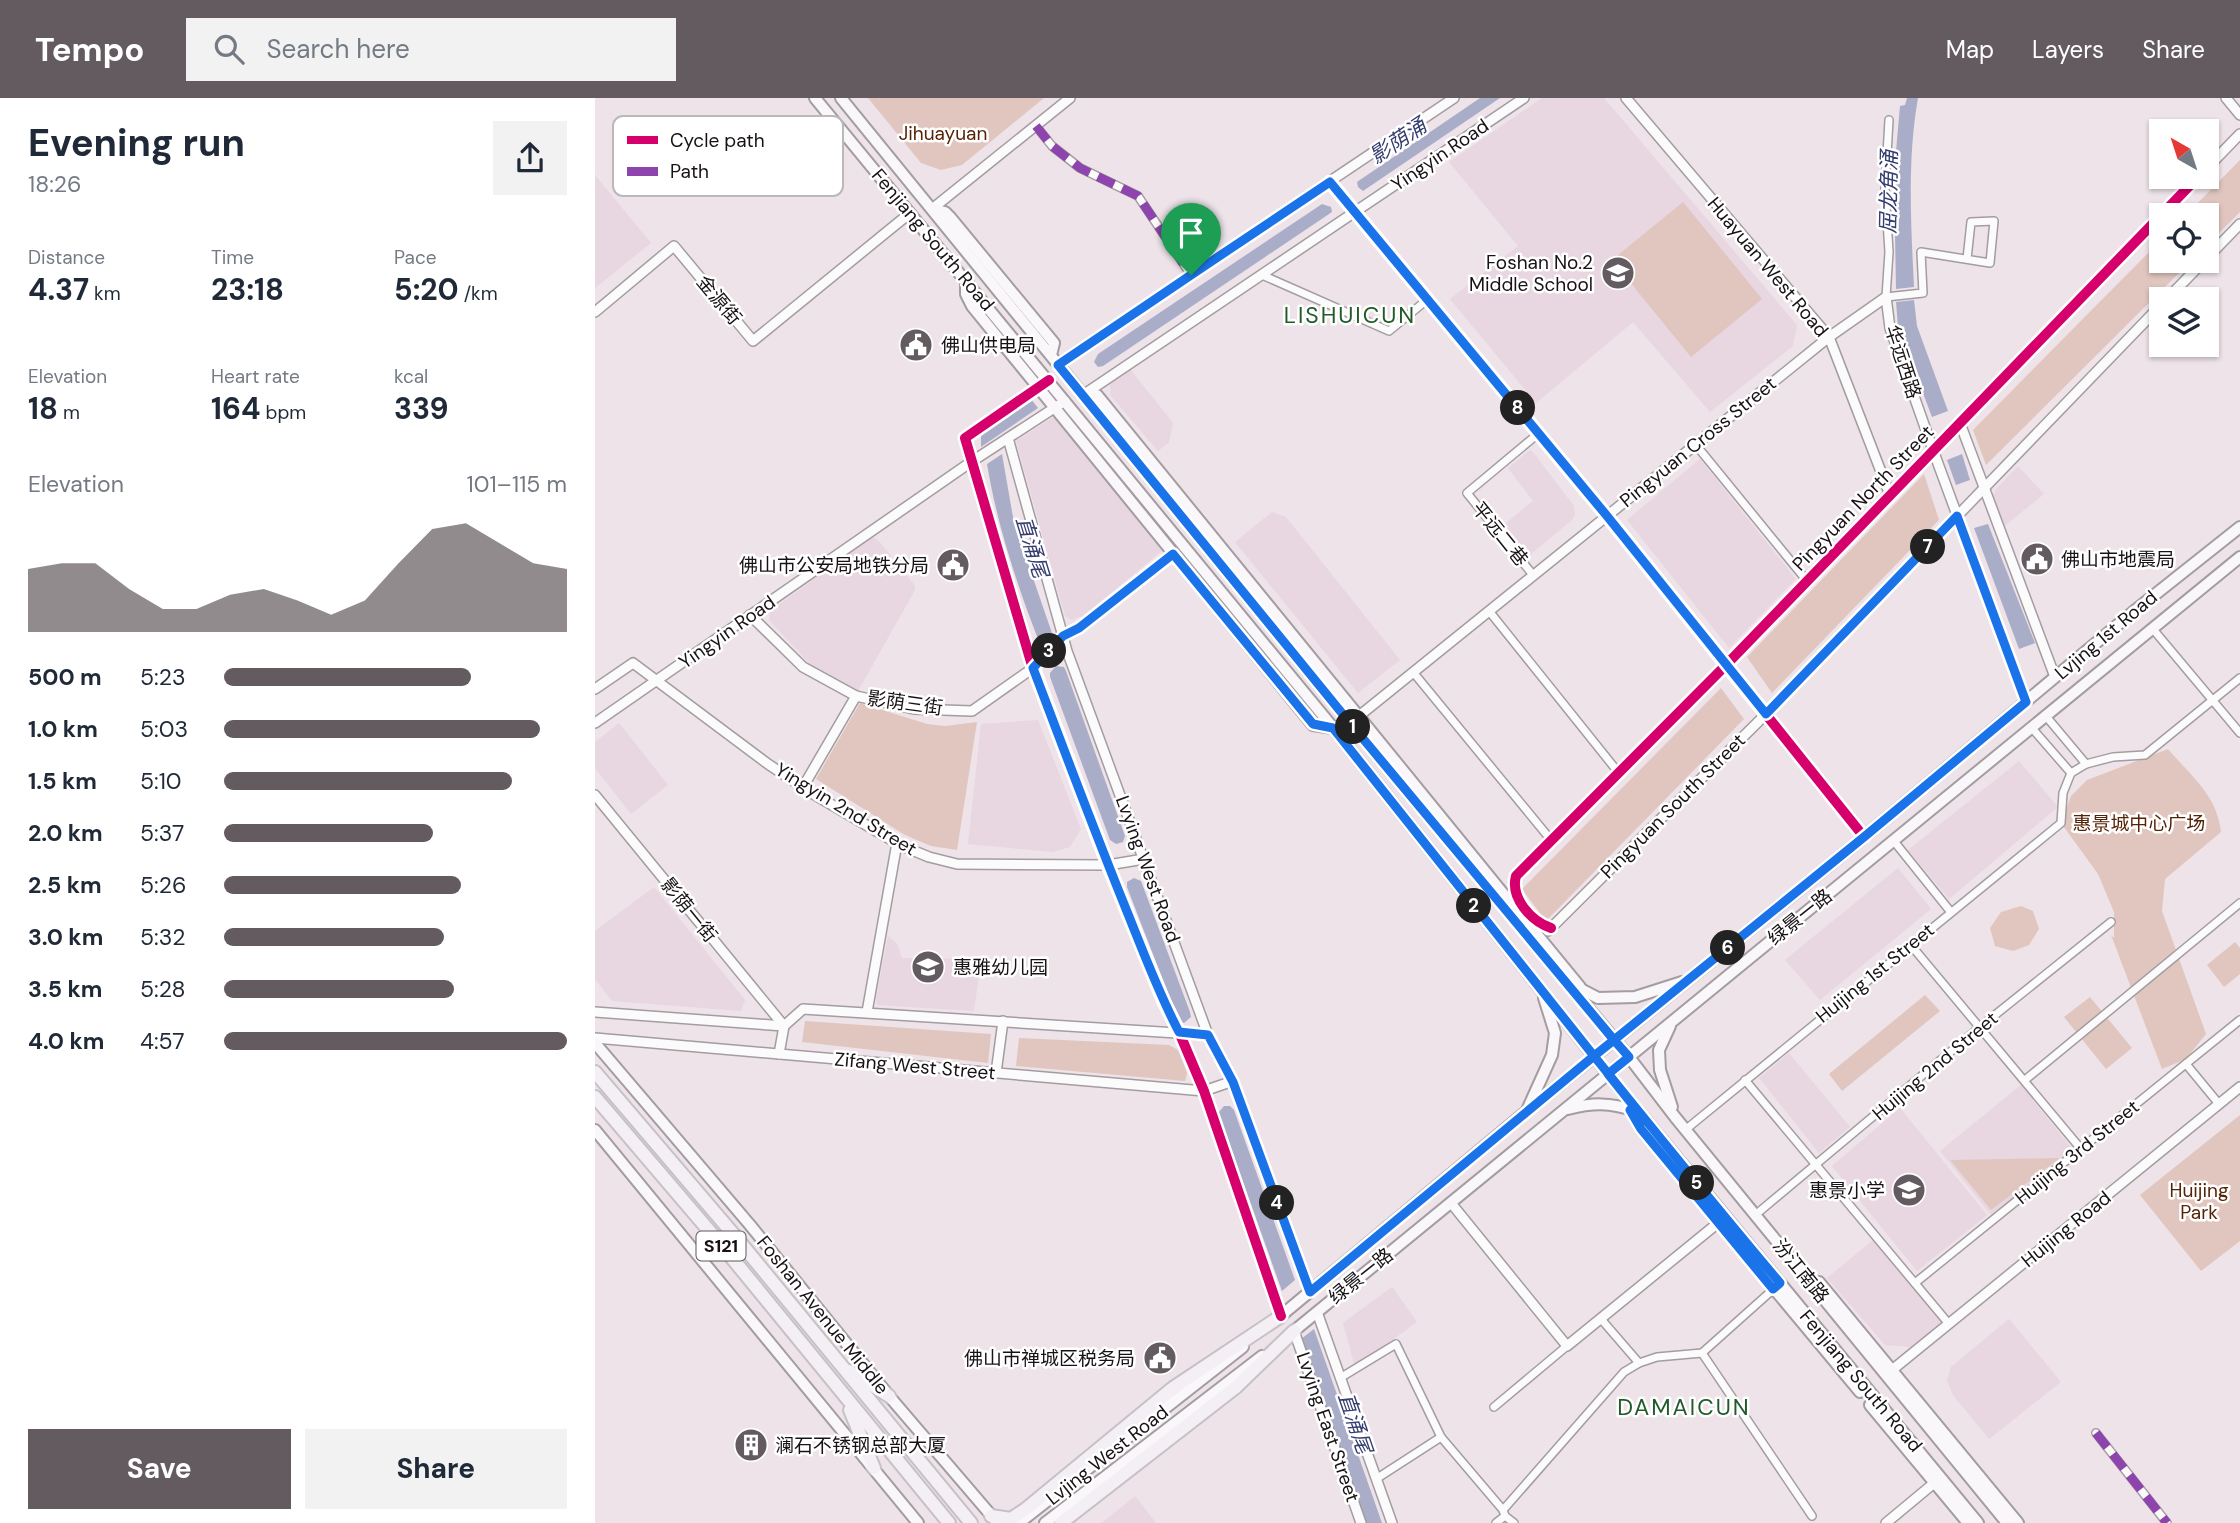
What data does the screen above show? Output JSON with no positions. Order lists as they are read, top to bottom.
{
  "streets": {
    "highway": ["S121", "Foshan Avenue Middle"],
    "main road": [
      "Fenjiang South Road",
      "Lvjing 1st Road",
      "绿景一路",
      "汾江南路",
      "Lvjing West Road"
    ],
    "street": [
      "Yingyin Road",
      "Huayuan West Road",
      "金源街",
      "华远西路",
      "Pingyuan Cross Street",
      "Pingyuan North Street",
      "平远二巷",
      "影荫三街",
      "Pingyuan South Street",
      "Yingyin 2nd Street",
      "Lvying West Road",
      "影荫一街",
      "Huijing 1st Street",
      "Zifang West Street",
      "Huijing 2nd Street",
      "Huijing 3rd Street",
      "Huijing Road",
      "Lvying East Street"
    ]
  },
  "crossings": [
    ["Yingyin Road", "Fenjiang South Road"],
    ["Yingyin Road", "影荫三街"],
    ["Yingyin Road", "Yingyin 2nd Street"],
    ["Yingyin Road", "Lvying West Road"],
    ["Fenjiang South Road", "金源街"],
    ["Fenjiang South Road", "Lvjing 1st Road"],
    ["Fenjiang South Road", "绿景一路"],
    ["Huayuan West Road", "Pingyuan Cross Street"],
    ["Huayuan West Road", "Pingyuan North Street"],
    ["华远西路", "Pingyuan Cross Street"],
    ["华远西路", "Pingyuan North Street"],
    ["华远西路", "Lvjing 1st Road"],
    ["华远西路", "Pingyuan South Street"],
    ["Pingyuan Cross Street", "平远二巷"],
    ["Lvjing 1st Road", "Lvying West Road"],
    ["Lvjing 1st Road", "汾江南路"],
    ["Lvjing 1st Road", "Lvjing West Road"],
    ["影荫三街", "Lvying West Road"],
    ["Yingyin 2nd Street", "Lvying West Road"],
    ["Lvying West Road", "Zifang West Street"],
    ["绿景一路", "汾江南路"],
    ["绿景一路", "Lvying East Street"],
    ["绿景一路", "Lvjing West Road"],
    ["Zifang West Street", "Foshan Avenue Middle"],
    ["Lvying East Street", "Lvjing West Road"]
  ],
  "districts": ["LISHUICUN", "DAMAICUN"],
  "water": ["影荫涌", "屈龙角涌", "直涌尾"],
  "parks": ["Jihuayuan", "惠景城中心广场", "Huijing Park"],
  "places": {
    "school or university": ["Foshan No.2 Middle School", "惠雅幼儿园", "惠景小学"],
    "public building": [
      "佛山供电局",
      "佛山市地震局",
      "佛山市公安局地铁分局",
      "佛山市禅城区税务局"
    ],
    "building": ["澜石不锈钢总部大厦"]
  },
  "legend": ["Cycle path", "Path"],
  "north": "top left",
  "page": {
    "header": "Tempo",
    "search": "Search here",
    "nav": ["Map", "Layers", "Share"],
    "heading": ["Evening run", "18:26"],
    "stats": [
      ["Distance", "4.37 km"],
      ["Time", "23:18"],
      ["Pace", "5:20 /km"],
      ["Elevation", "18 m"],
      ["Heart rate", "164 bpm"],
      ["kcal", "339"]
    ],
    "pins": [
      "8",
      "7",
      "3",
      "1",
      "2",
      "6",
      "5",
      "4"
    ],
    "chart": ["Elevation", "101–115 m"],
    "list": [
      {
        "name": "500 m",
        "note": "5:23"
      },
      {
        "name": "1.0 km",
        "note": "5:03"
      },
      {
        "name": "1.5 km",
        "note": "5:10"
      },
      {
        "name": "2.0 km",
        "note": "5:37"
      },
      {
        "name": "2.5 km",
        "note": "5:26"
      },
      {
        "name": "3.0 km",
        "note": "5:32"
      },
      {
        "name": "3.5 km",
        "note": "5:28"
      },
      {
        "name": "4.0 km",
        "note": "4:57"
      }
    ],
    "buttons": ["Save", "Share"]
  }
}
